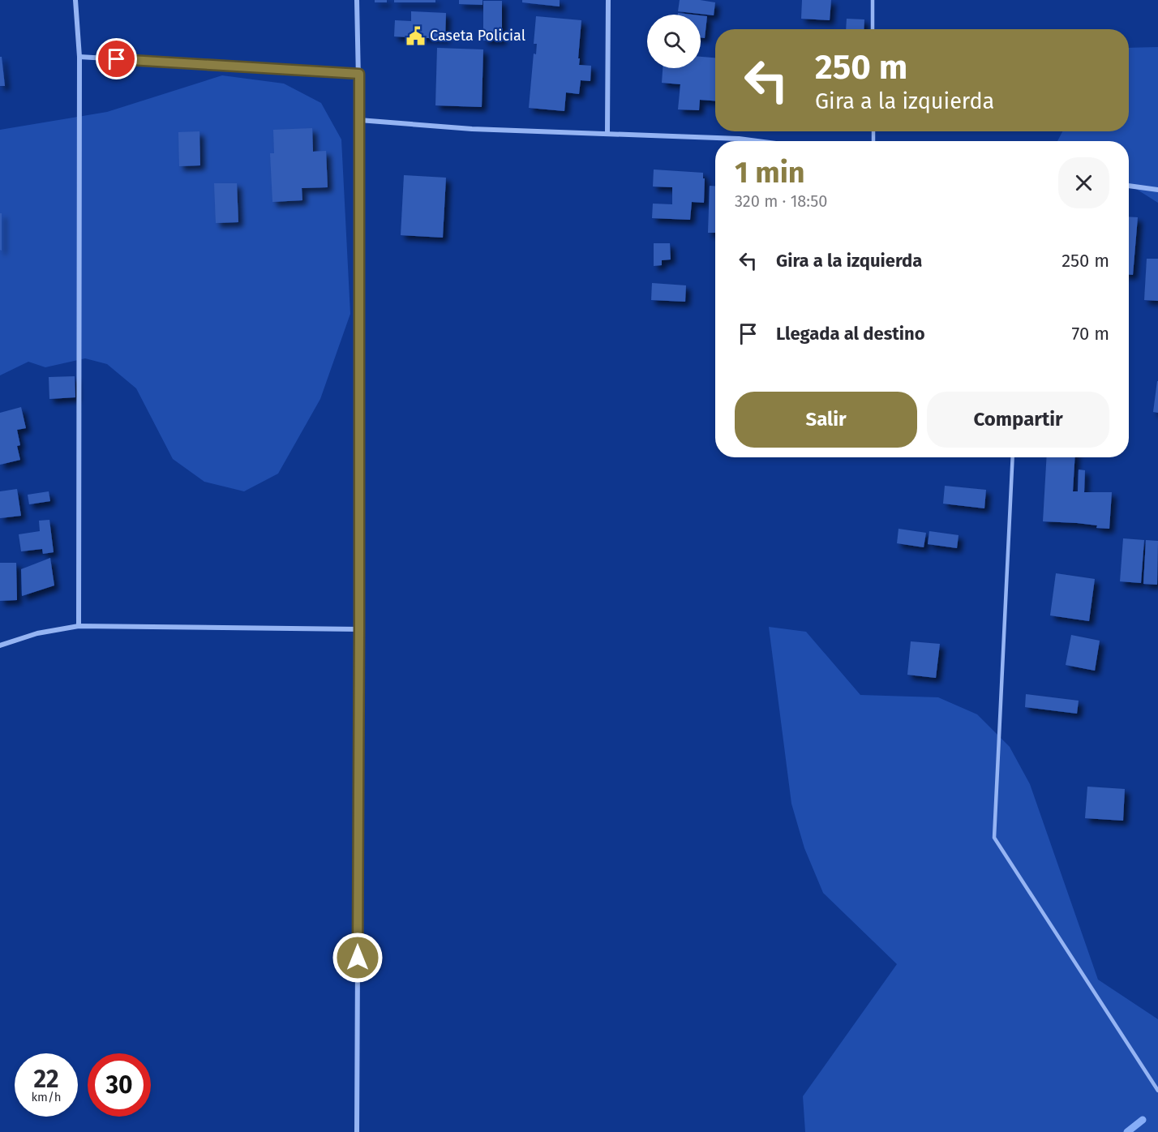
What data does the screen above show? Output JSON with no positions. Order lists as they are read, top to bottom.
{
  "places": {
    "public building": ["Caseta Policial"]
  },
  "page": {
    "turn": ["250 m", "Gira a la izquierda"],
    "heading": ["1 min", "320 m · 18:50"],
    "list": [
      {
        "name": "Gira a la izquierda",
        "value": "250 m"
      },
      {
        "name": "Llegada al destino",
        "value": "70 m"
      }
    ],
    "buttons": ["Salir", "Compartir"],
    "speed": "22 km/h",
    "limit": "30"
  }
}
